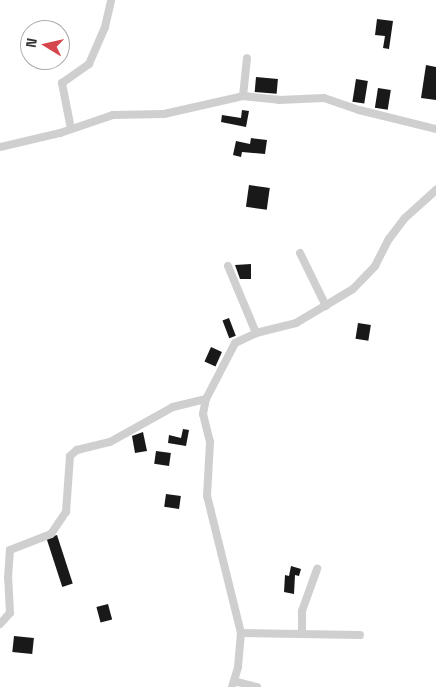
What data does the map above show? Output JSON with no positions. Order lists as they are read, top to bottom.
{
  "north": "left"
}
